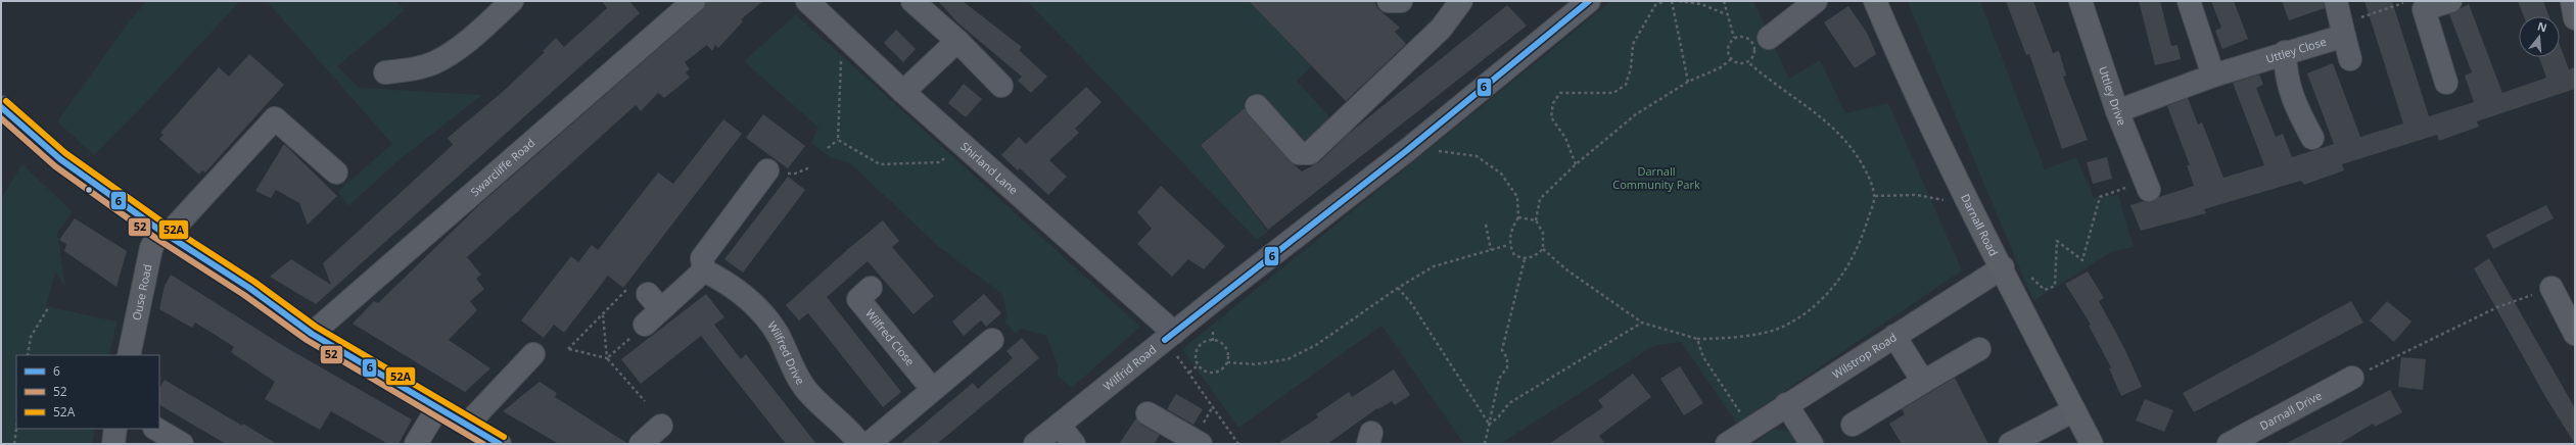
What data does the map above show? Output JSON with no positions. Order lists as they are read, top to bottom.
{
  "streets": {
    "main road": ["Darnall Road"],
    "street": [
      "Uttley Close",
      "Uttley Drive",
      "Swarcliffe Road",
      "Shirland Lane",
      "Ouse Road",
      "Wilfred Close",
      "Wilfred Drive",
      "Wilstrop Road",
      "Wilfrid Road",
      "Darnall Drive"
    ]
  },
  "crossings": [
    ["Uttley Close", "Uttley Drive"],
    ["Shirland Lane", "Wilfrid Road"],
    ["Darnall Road", "Wilstrop Road"]
  ],
  "parks": ["Darnall Community Park"],
  "lines": ["transit line 6", "transit line 52A", "transit line 52"],
  "legend": ["6", "52", "52A"],
  "north": "top"
}
